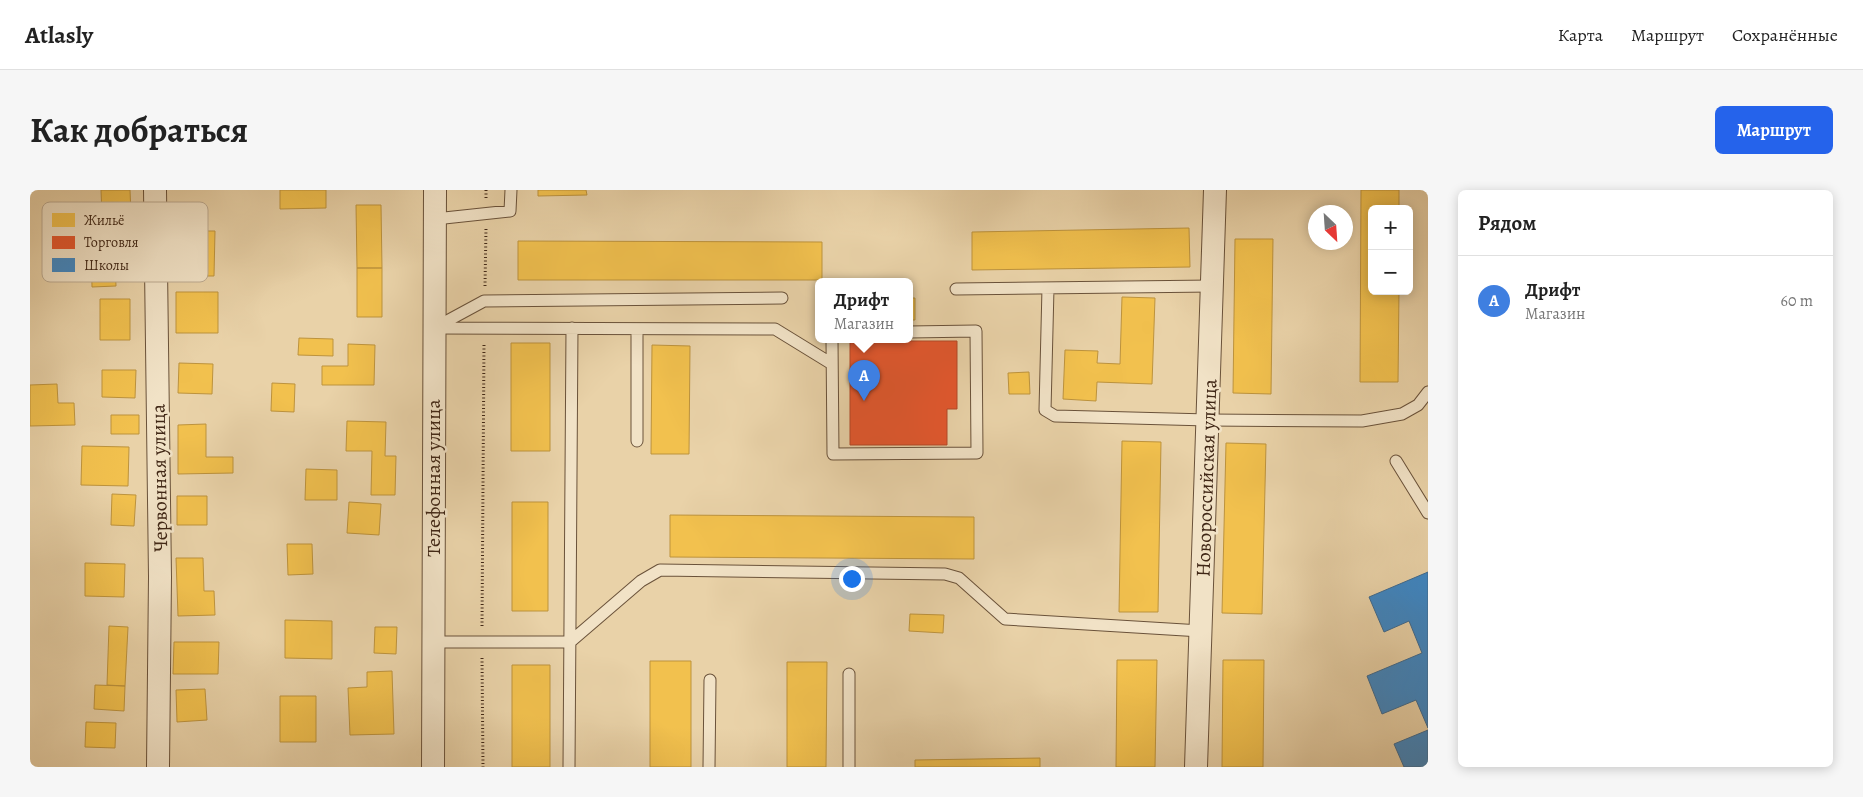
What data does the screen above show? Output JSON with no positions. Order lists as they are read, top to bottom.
{
  "streets": {
    "street": ["Червонная улица", "Телефонная улица", "Новороссийская улица"]
  },
  "legend": ["Жильё", "Торговля", "Школы"],
  "north": "bottom right",
  "page": {
    "header": "Atlasly",
    "nav": ["Карта", "Маршрут", "Сохранённые"],
    "title": "Как добраться",
    "buttons": "Маршрут",
    "heading": "Рядом",
    "map_buttons": ["+", "−"],
    "list": [
      {
        "mark": "A",
        "name": "Дрифт",
        "note": "Магазин",
        "value": "60 m"
      }
    ],
    "popup": ["Дрифт", "Магазин"],
    "pins": "A"
  }
}
